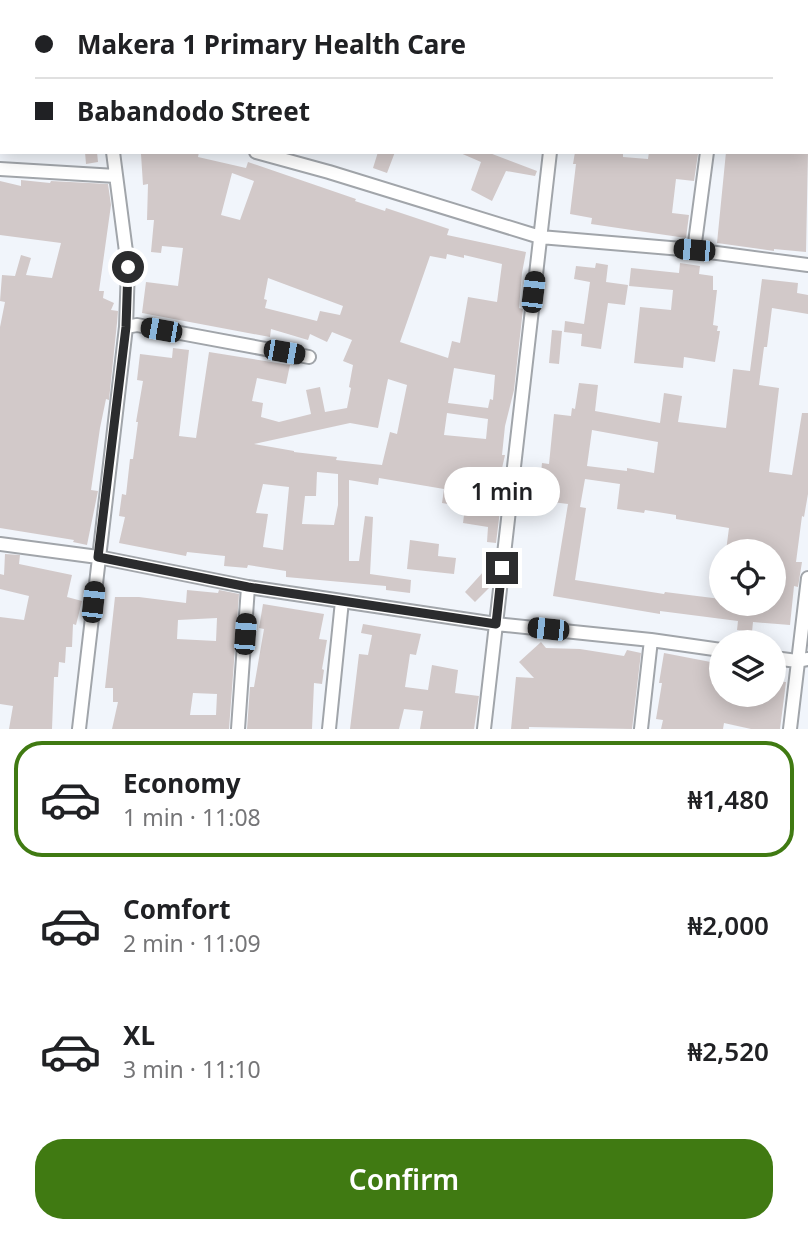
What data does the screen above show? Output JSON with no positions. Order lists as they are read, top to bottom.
{
  "page": {
    "banner": ["Makera 1 Primary Health Care", "Babandodo Street"],
    "bubble": "1 min",
    "list": [
      {
        "name": "Economy",
        "note": "1 min · 11:08",
        "value": "₦1,480"
      },
      {
        "name": "Comfort",
        "note": "2 min · 11:09",
        "value": "₦2,000"
      },
      {
        "name": "XL",
        "note": "3 min · 11:10",
        "value": "₦2,520"
      }
    ],
    "buttons": "Confirm"
  }
}
